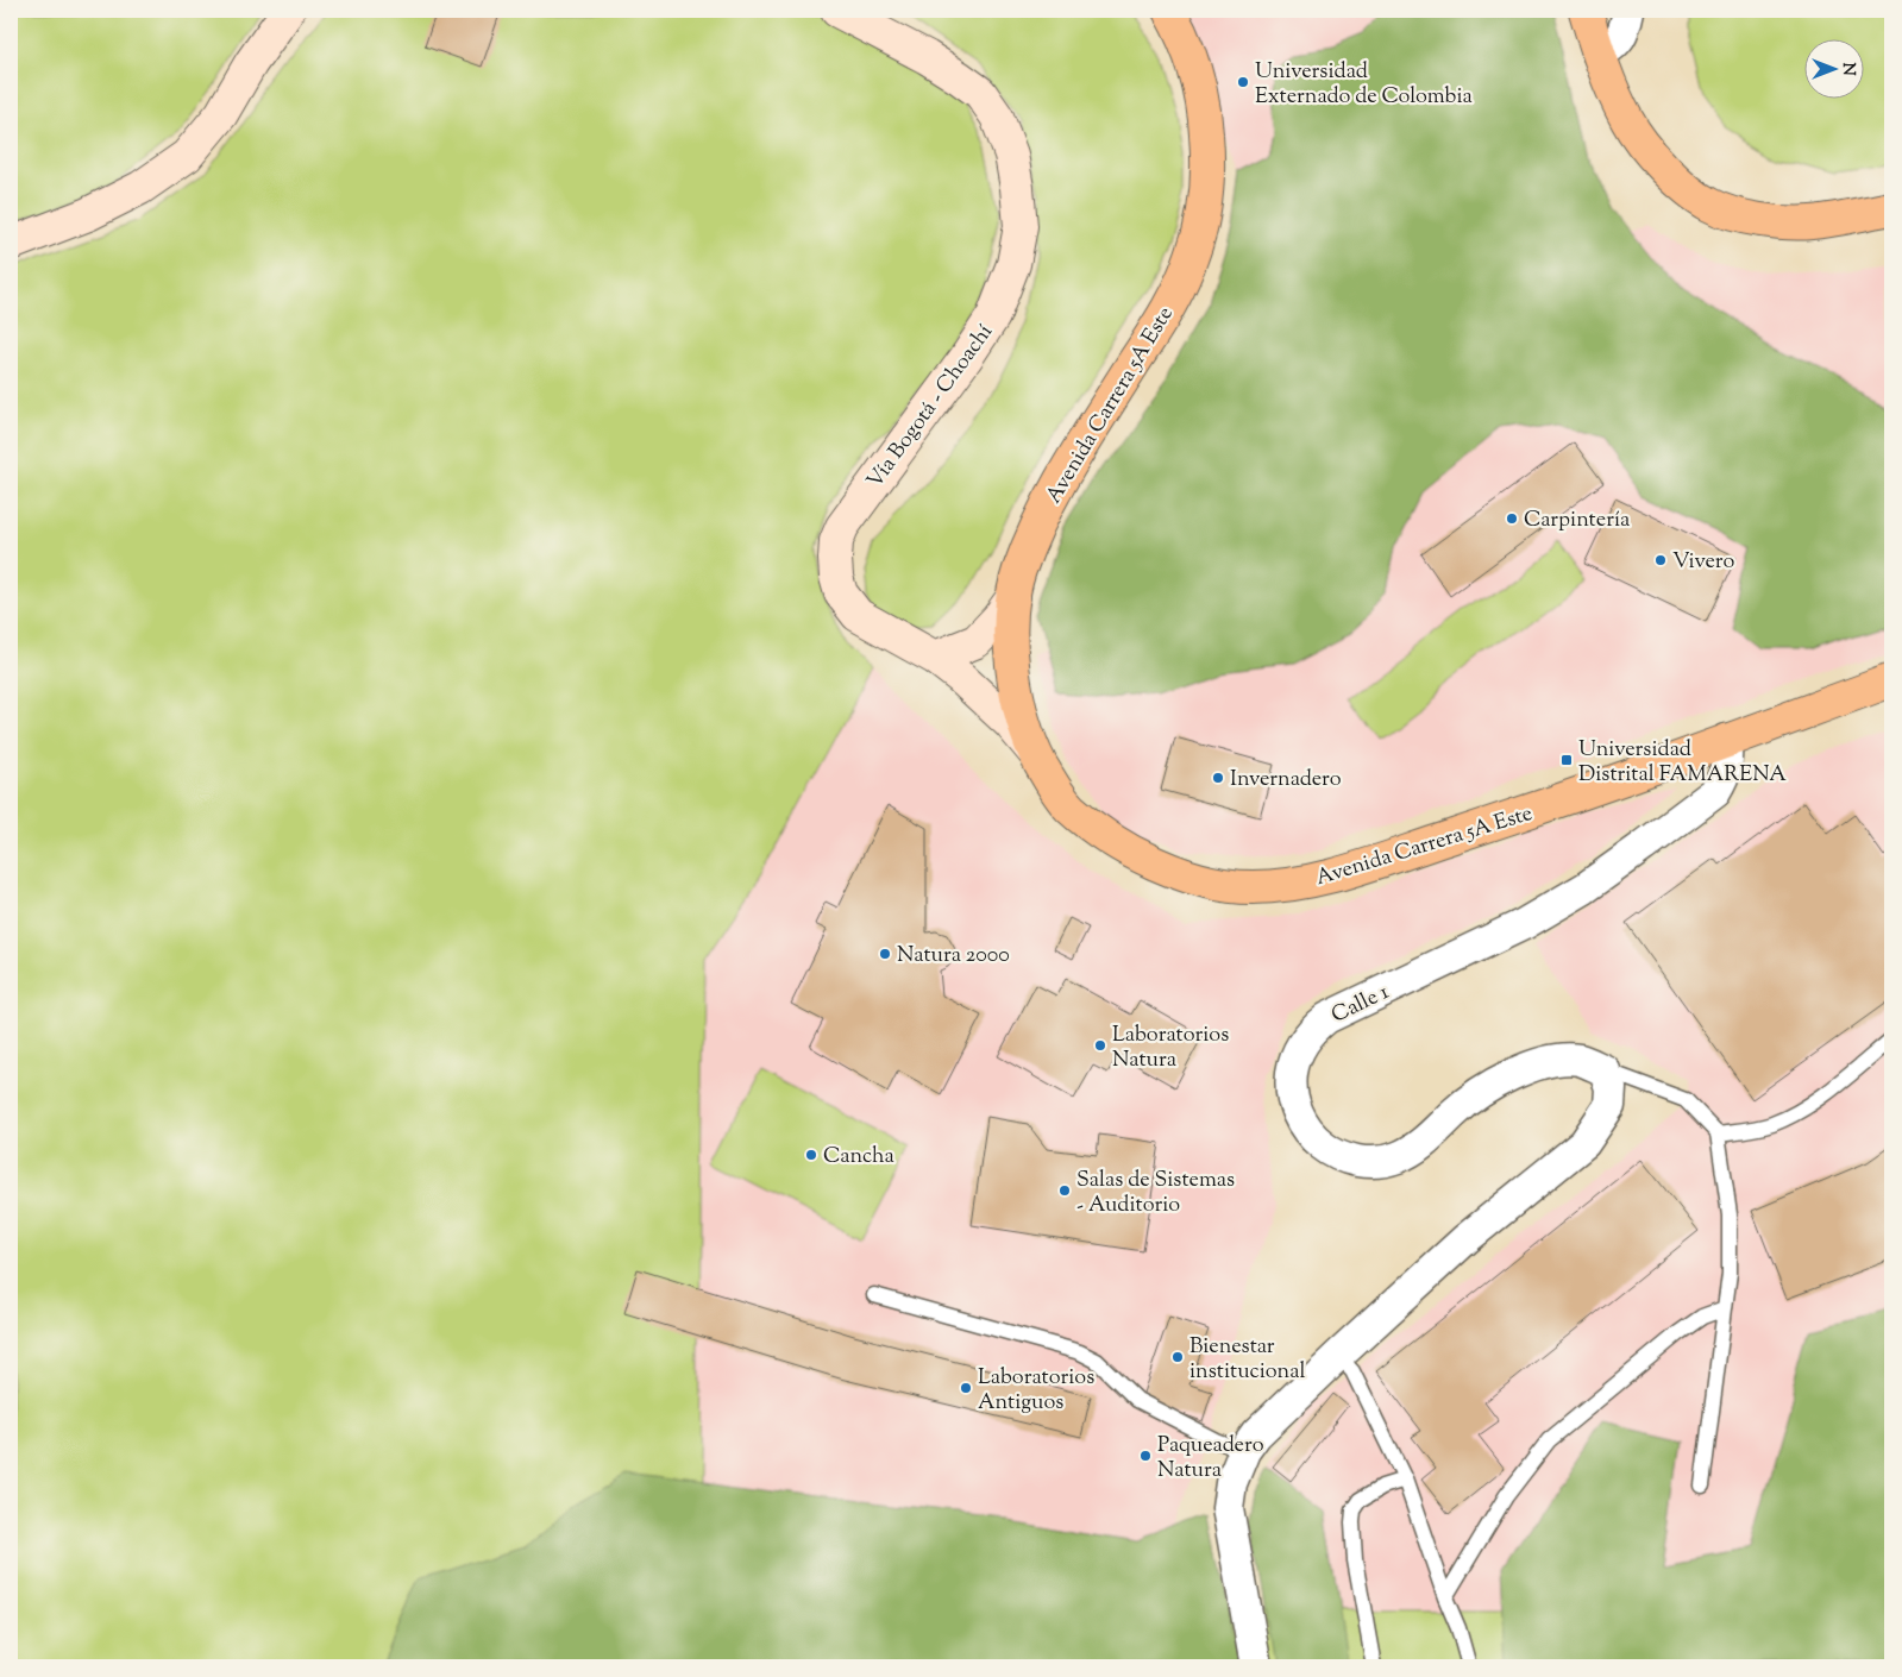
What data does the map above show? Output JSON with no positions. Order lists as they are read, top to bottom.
{
  "streets": {
    "main road": ["Avenida Carrera 5A Este", "Vía Bogotá - Choachí"],
    "street": ["Calle 1"]
  },
  "crossings": [
    ["Avenida Carrera 5A Este", "Vía Bogotá - Choachí"],
    ["Avenida Carrera 5A Este", "Calle 1"]
  ],
  "places": {
    "other": [
      "Universidad Externado de Colombia",
      "Carpintería",
      "Vivero",
      "Invernadero",
      "Natura 2000",
      "Laboratorios Natura",
      "Cancha",
      "Salas de Sistemas - Auditorio",
      "Bienestar institucional",
      "Laboratorios Antiguos",
      "Paqueadero Natura"
    ],
    "transit": ["Universidad Distrital FAMARENA"]
  },
  "north": "right"
}
